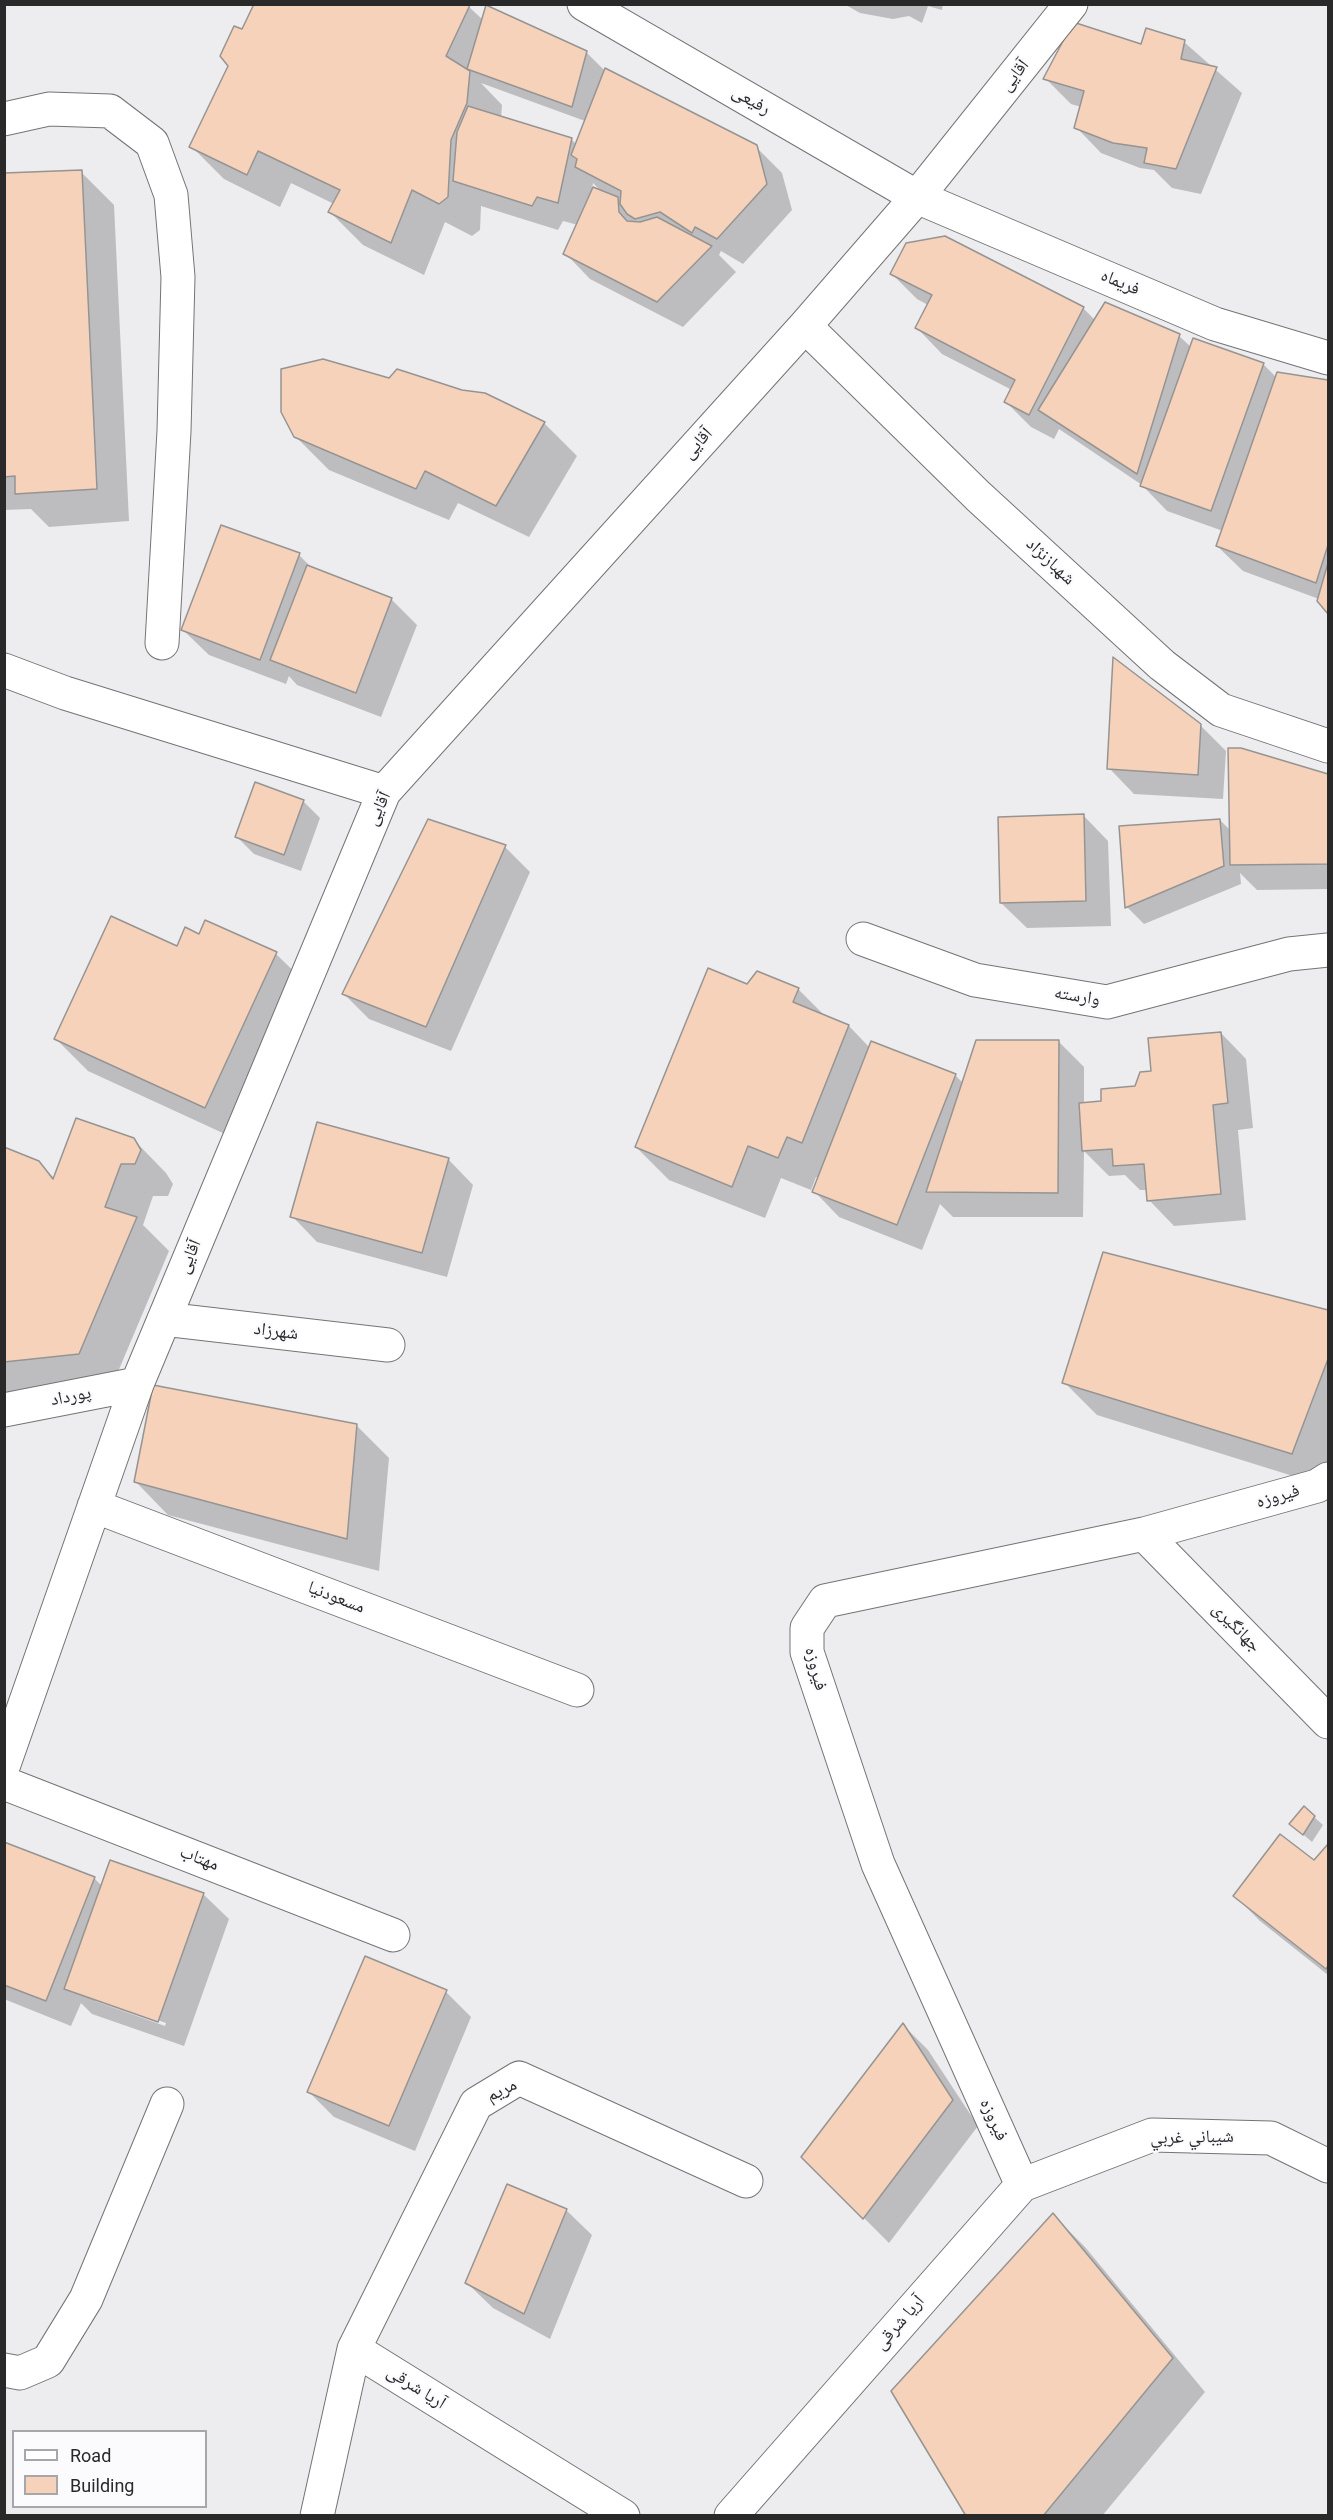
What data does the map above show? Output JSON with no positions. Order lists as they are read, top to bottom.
{
  "streets": {
    "street": [
      "آقایی",
      "رفیعی",
      "فریماه",
      "شهبازنژاد",
      "وارسته",
      "شهرزاد",
      "پورداد",
      "فیروزه",
      "مسعودنیا",
      "جهانگیری",
      "مهتاب",
      "مریم",
      "شيباني غربي",
      "آریا شرقی"
    ]
  },
  "crossings": [
    ["آقایی", "رفیعی"],
    ["آقایی", "فریماه"],
    ["آقایی", "شهبازنژاد"],
    ["آقایی", "شهرزاد"],
    ["آقایی", "پورداد"],
    ["آقایی", "مسعودنیا"],
    ["رفیعی", "فریماه"],
    ["فیروزه", "جهانگیری"],
    ["فیروزه", "شيباني غربي"],
    ["فیروزه", "آریا شرقی"],
    ["مریم", "آریا شرقی"],
    ["شيباني غربي", "آریا شرقی"]
  ],
  "legend": ["Road", "Building"]
}
